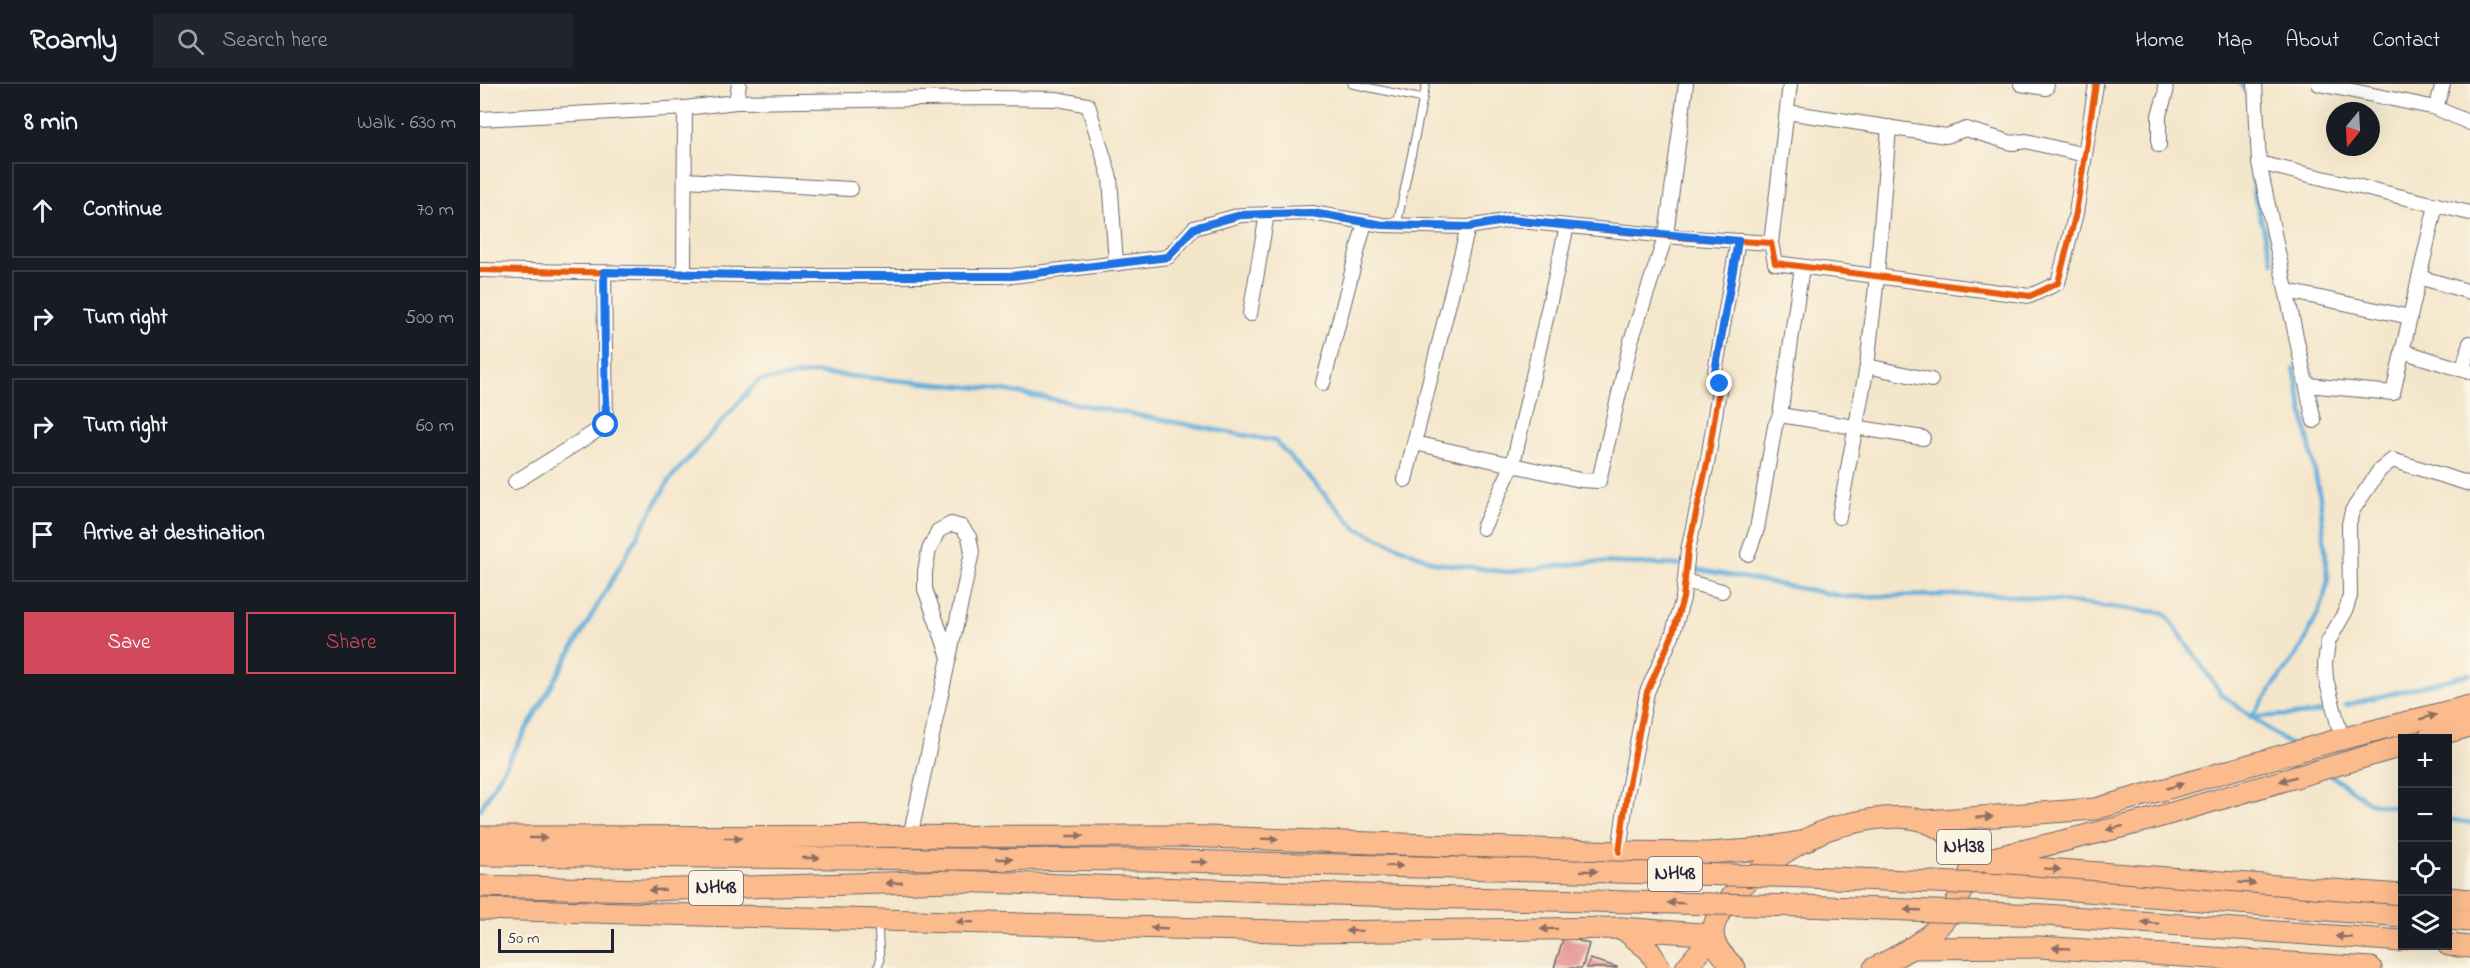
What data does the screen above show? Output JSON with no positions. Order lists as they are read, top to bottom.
{
  "streets": {
    "highway": ["NH38", "NH48"]
  },
  "scale_bar": "50 m",
  "north": "bottom",
  "page": {
    "header": "Roamly",
    "search": "Search here",
    "nav": [
      "Home",
      "Map",
      "About",
      "Contact"
    ],
    "heading": ["8 min", "Walk · 630 m"],
    "list": [
      ["Continue", "70 m"],
      ["Turn right", "500 m"],
      ["Turn right", "60 m"],
      "Arrive at destination"
    ],
    "buttons": ["Save", "Share"],
    "map_buttons": ["+", "−"],
    "scale": "50 m"
  }
}
